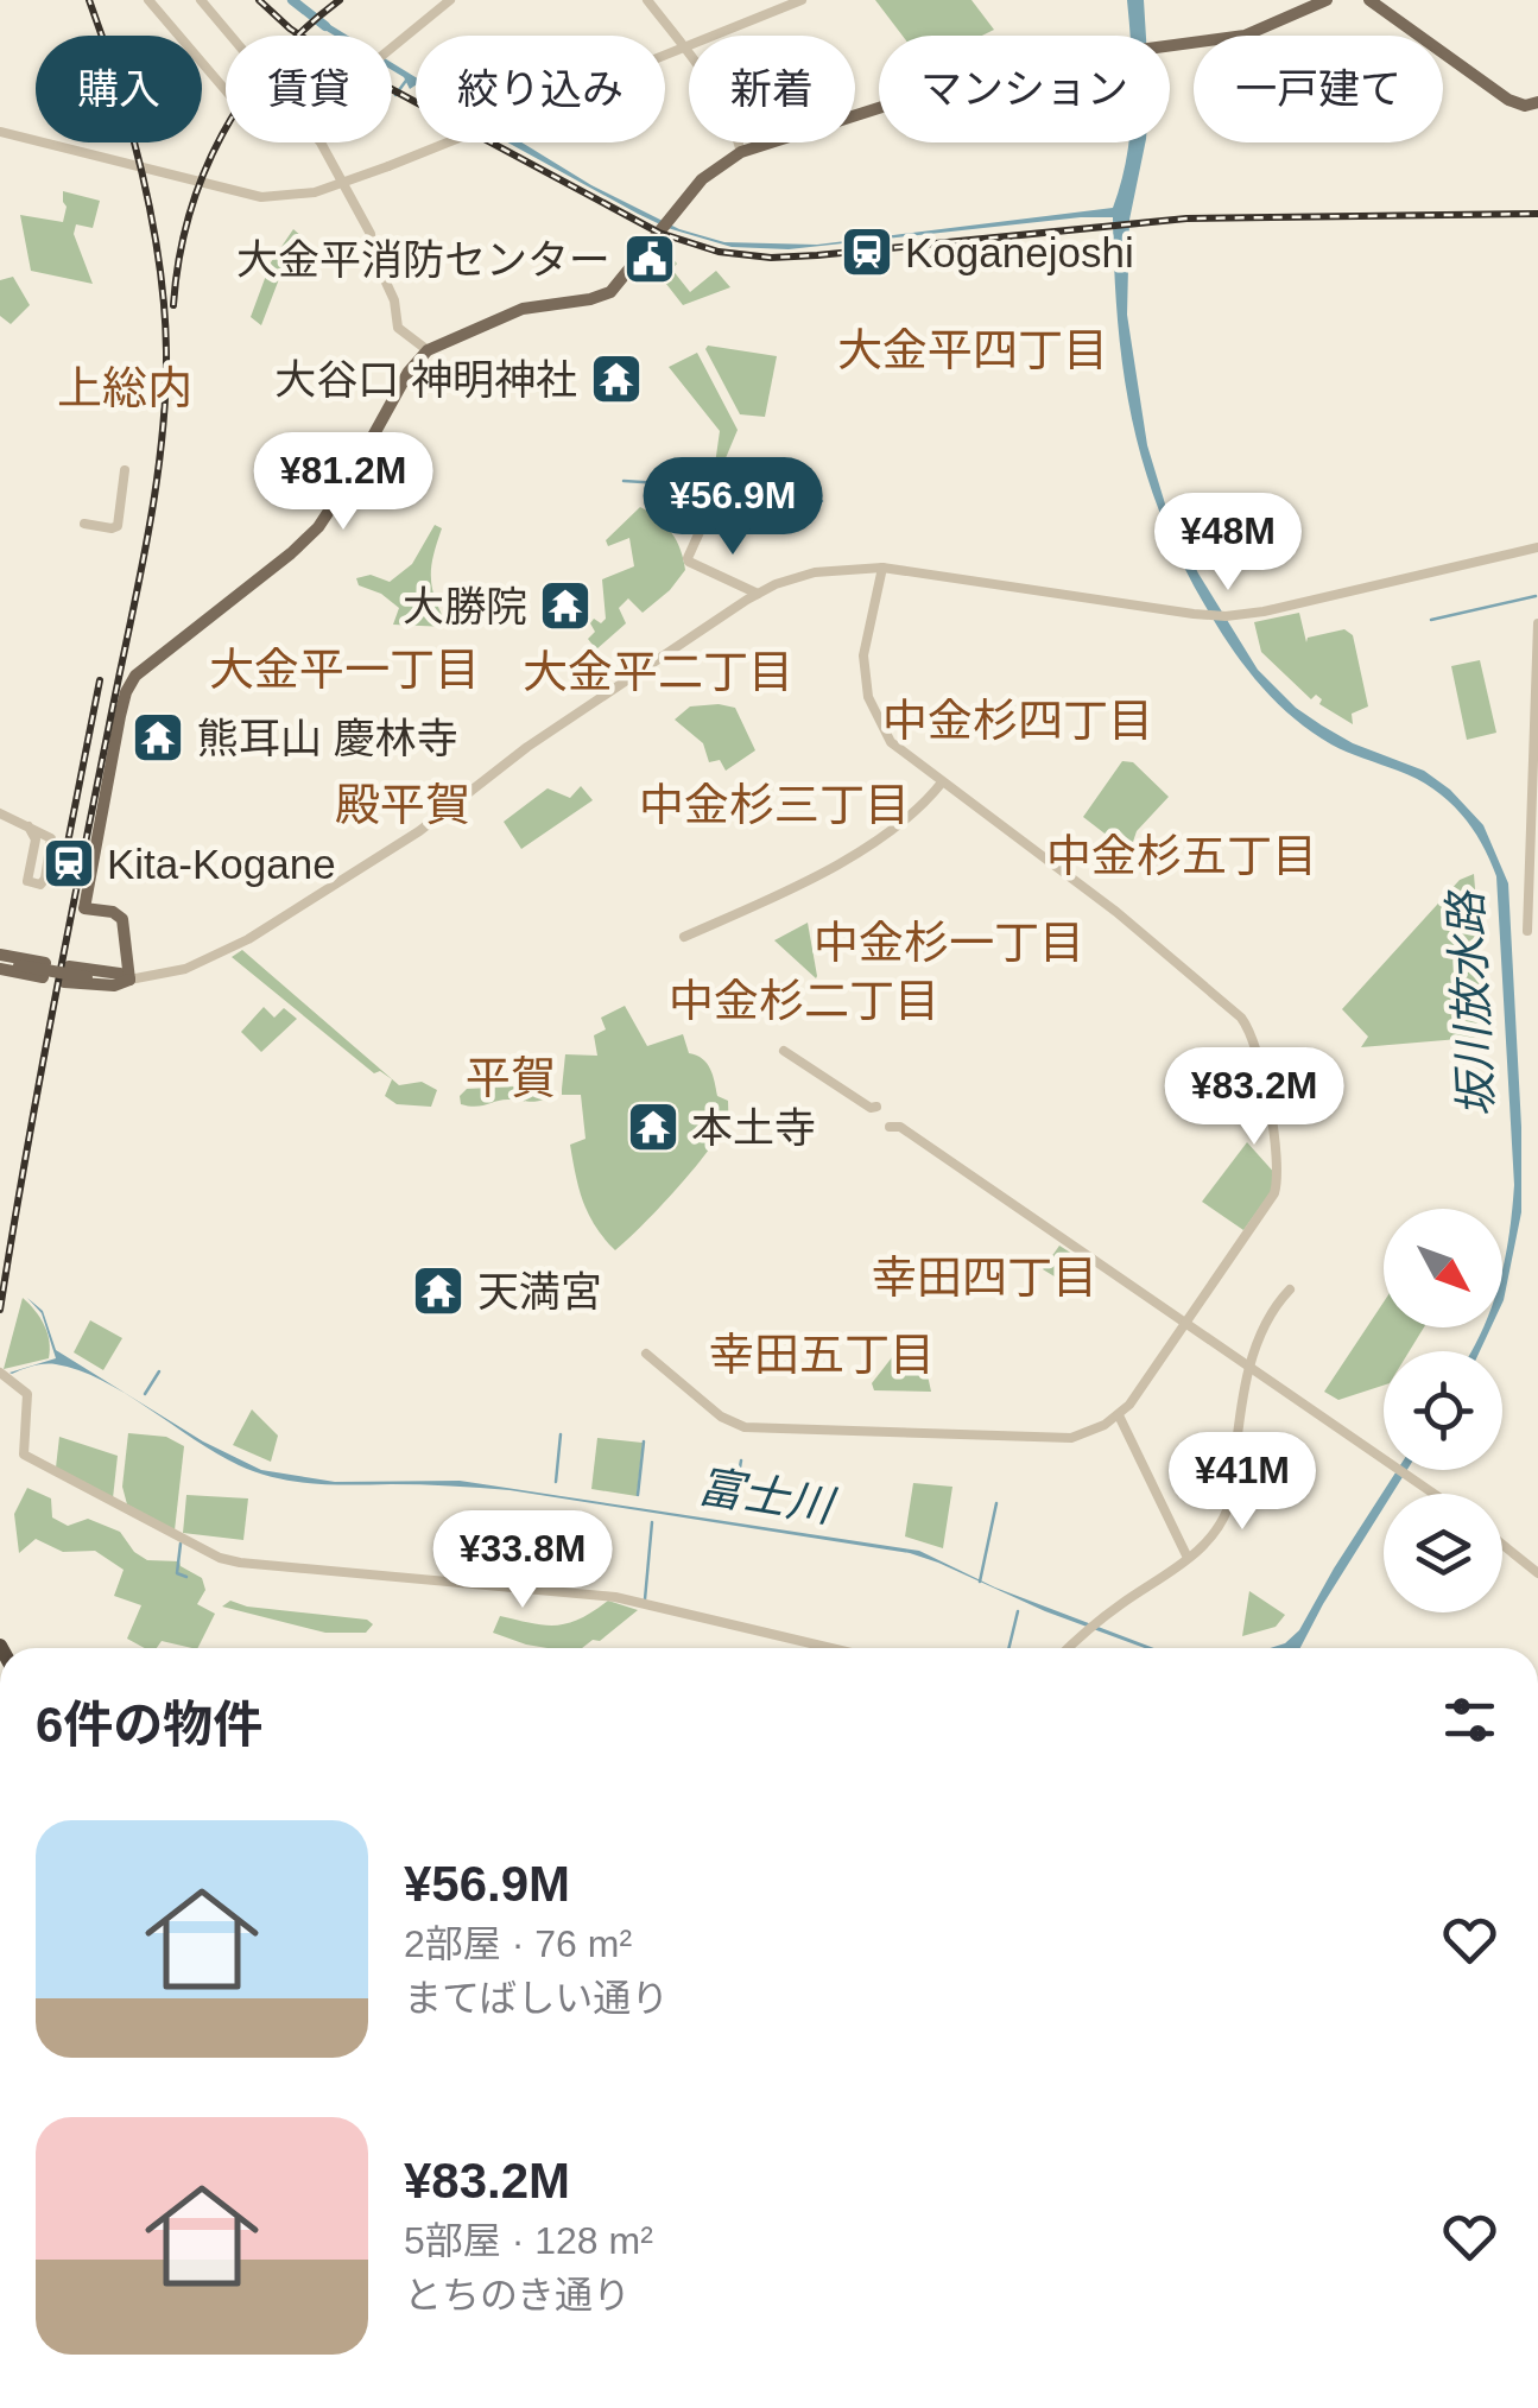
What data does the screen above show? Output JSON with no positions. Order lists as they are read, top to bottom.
{
  "districts": [
    "大金平四丁目",
    "上総内",
    "大金平一丁目",
    "大金平二丁目",
    "中金杉四丁目",
    "殿平賀",
    "中金杉三丁目",
    "中金杉五丁目",
    "中金杉一丁目",
    "中金杉二丁目",
    "平賀",
    "幸田四丁目",
    "幸田五丁目"
  ],
  "water": ["坂川放水路", "富士川"],
  "places": {
    "station": ["Koganejoshi", "Kita-Kogane"],
    "public building": ["大金平消防センター"],
    "temple": [
      "大谷口 神明神社",
      "大勝院",
      "熊耳山 慶林寺",
      "本土寺",
      "天満宮"
    ]
  },
  "north": "bottom right",
  "page": {
    "chip": [
      "購入",
      "賃貸",
      "絞り込み",
      "新着",
      "マンション",
      "一戸建て"
    ],
    "price": [
      "¥81.2M",
      "¥56.9M",
      "¥48M",
      "¥83.2M",
      "¥41M",
      "¥33.8M"
    ],
    "heading": "6件の物件",
    "list": [
      {
        "name": "¥56.9M",
        "note": "2部屋 · 76 m² · まてばしい通り"
      },
      {
        "name": "¥83.2M",
        "note": "5部屋 · 128 m² · とちのき通り"
      }
    ]
  }
}
